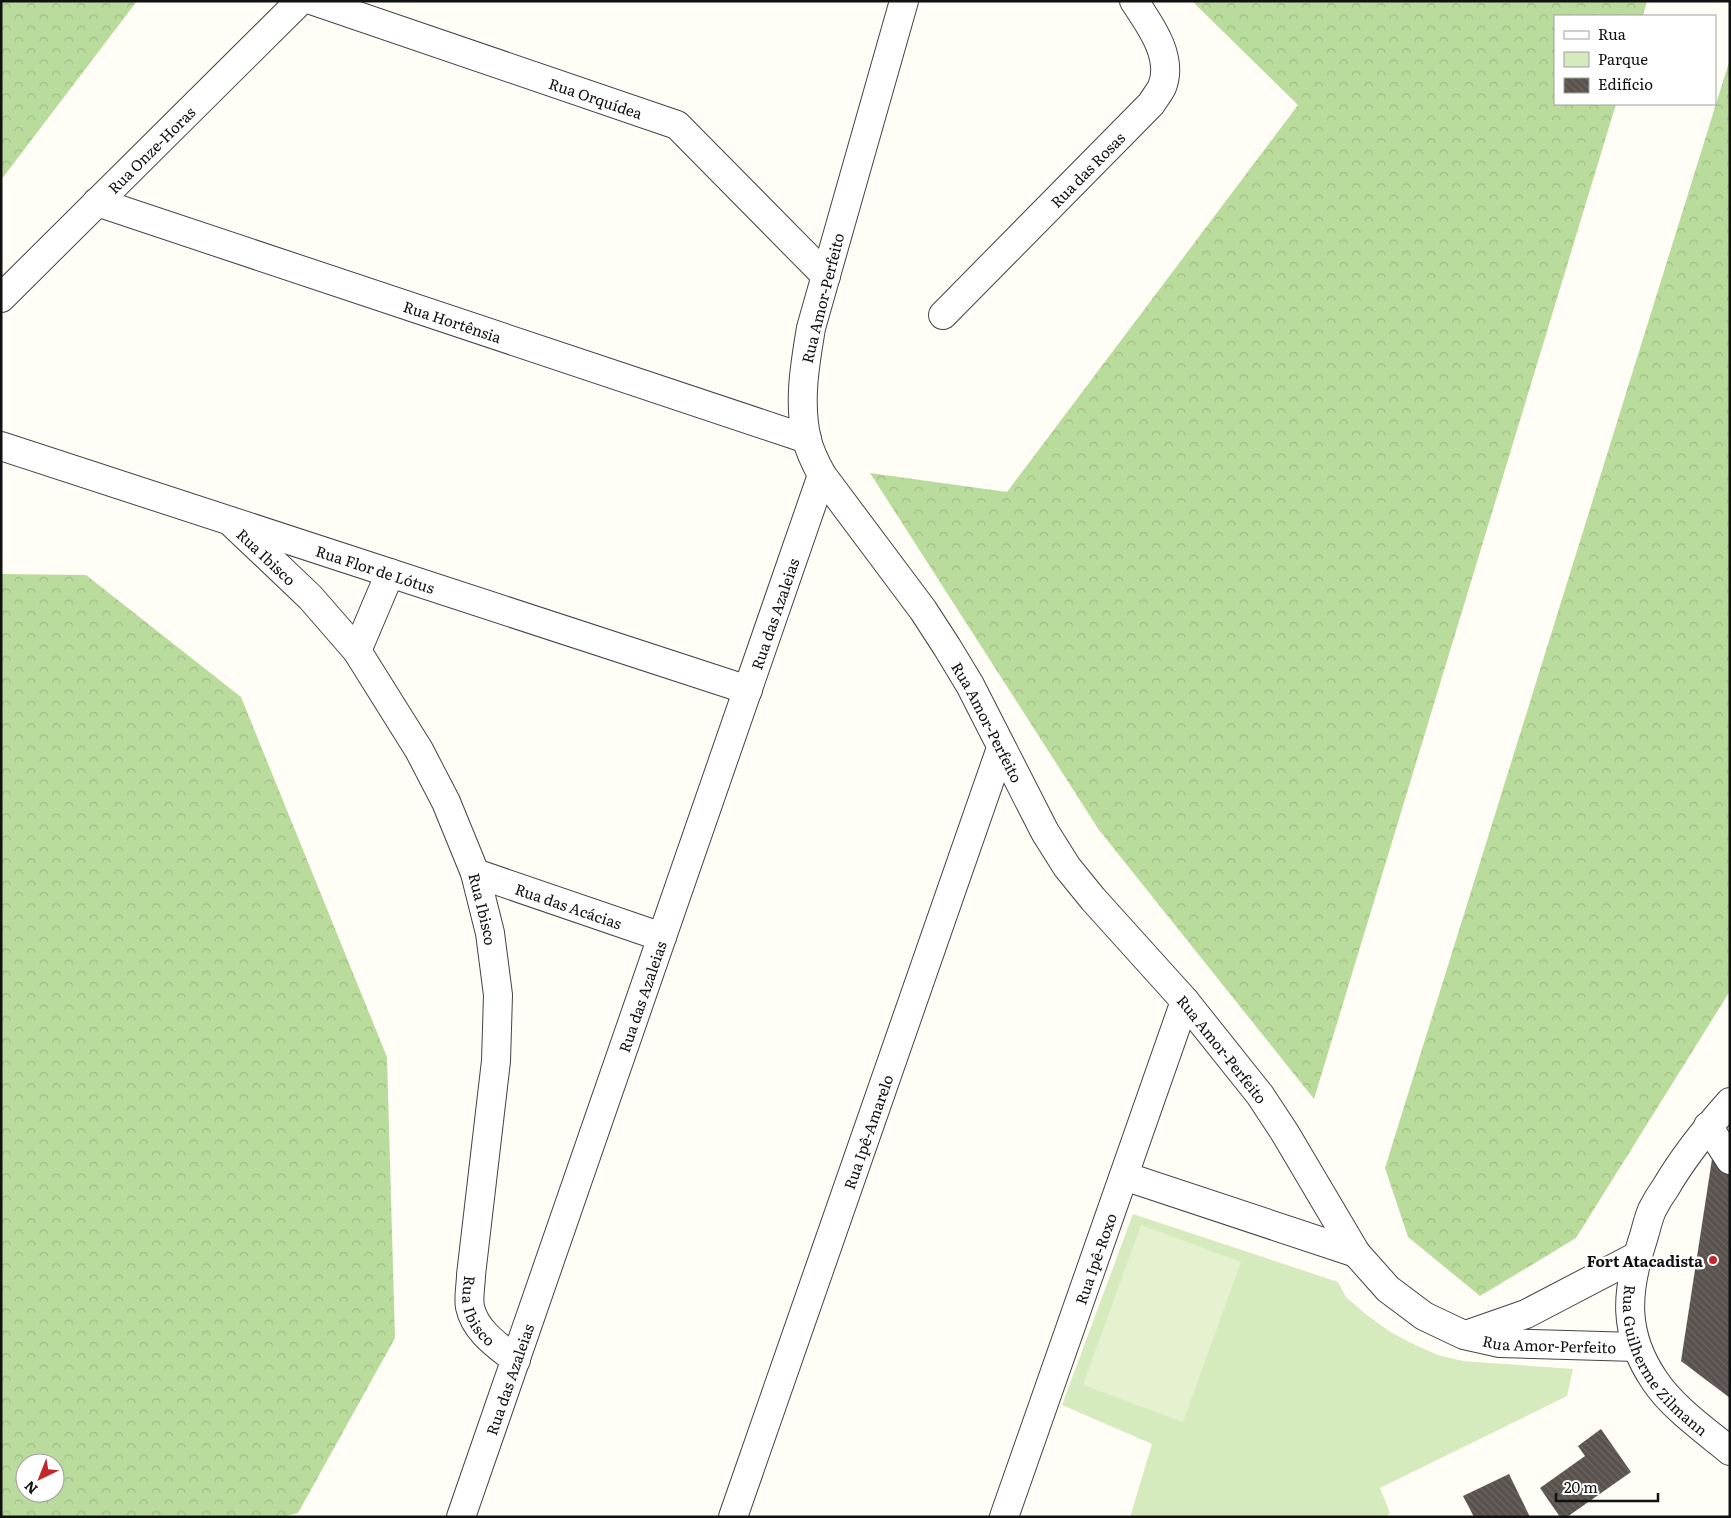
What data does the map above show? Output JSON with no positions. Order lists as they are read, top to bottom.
{
  "streets": {
    "street": [
      "Rua Orquídea",
      "Rua Onze-Horas",
      "Rua das Rosas",
      "Rua Amor-Perfeito",
      "Rua Hortênsia",
      "Rua Ibisco",
      "Rua Flor de Lótus",
      "Rua das Azaleias",
      "Rua das Acácias",
      "Rua Ipê-Amarelo",
      "Rua Ipê-Roxo",
      "Rua Guilherme Zilmann"
    ]
  },
  "crossings": [
    ["Rua Orquídea", "Rua Amor-Perfeito"],
    ["Rua Onze-Horas", "Rua Hortênsia"],
    ["Rua Amor-Perfeito", "Rua Hortênsia"],
    ["Rua Amor-Perfeito", "Rua das Azaleias"],
    ["Rua Amor-Perfeito", "Rua Ipê-Amarelo"],
    ["Rua Amor-Perfeito", "Rua Ipê-Roxo"],
    ["Rua Amor-Perfeito", "Rua Guilherme Zilmann"],
    ["Rua Ibisco", "Rua Flor de Lótus"],
    ["Rua Ibisco", "Rua das Azaleias"],
    ["Rua Ibisco", "Rua das Acácias"],
    ["Rua Flor de Lótus", "Rua das Azaleias"],
    ["Rua das Azaleias", "Rua das Acácias"]
  ],
  "places": ["Fort Atacadista"],
  "legend": ["Rua", "Parque", "Edifício"],
  "scale_bar": "20 m",
  "north": "bottom left"
}
